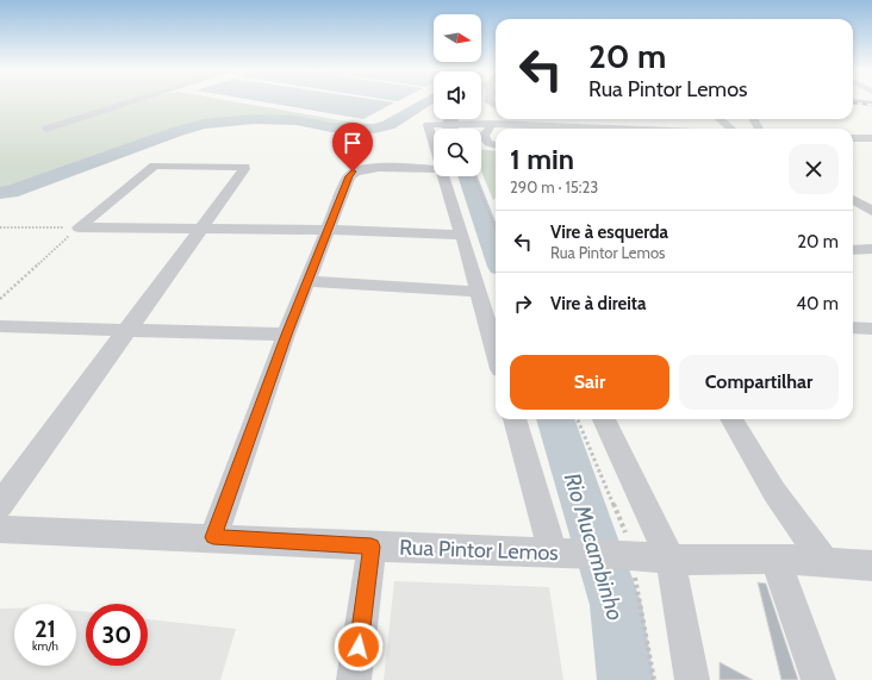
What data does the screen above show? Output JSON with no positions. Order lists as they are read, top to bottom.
{
  "streets": {
    "street": ["Rua Pintor Lemos"]
  },
  "water": ["Rio Mucambinho"],
  "north": "right",
  "page": {
    "turn": ["20 m", "Rua Pintor Lemos"],
    "heading": ["1 min", "290 m · 15:23"],
    "list": [
      {
        "name": "Vire à esquerda",
        "note": "Rua Pintor Lemos",
        "value": "20 m"
      },
      {
        "name": "Vire à direita",
        "value": "40 m"
      }
    ],
    "buttons": ["Sair", "Compartilhar"],
    "speed": "21 km/h",
    "limit": "30"
  }
}
